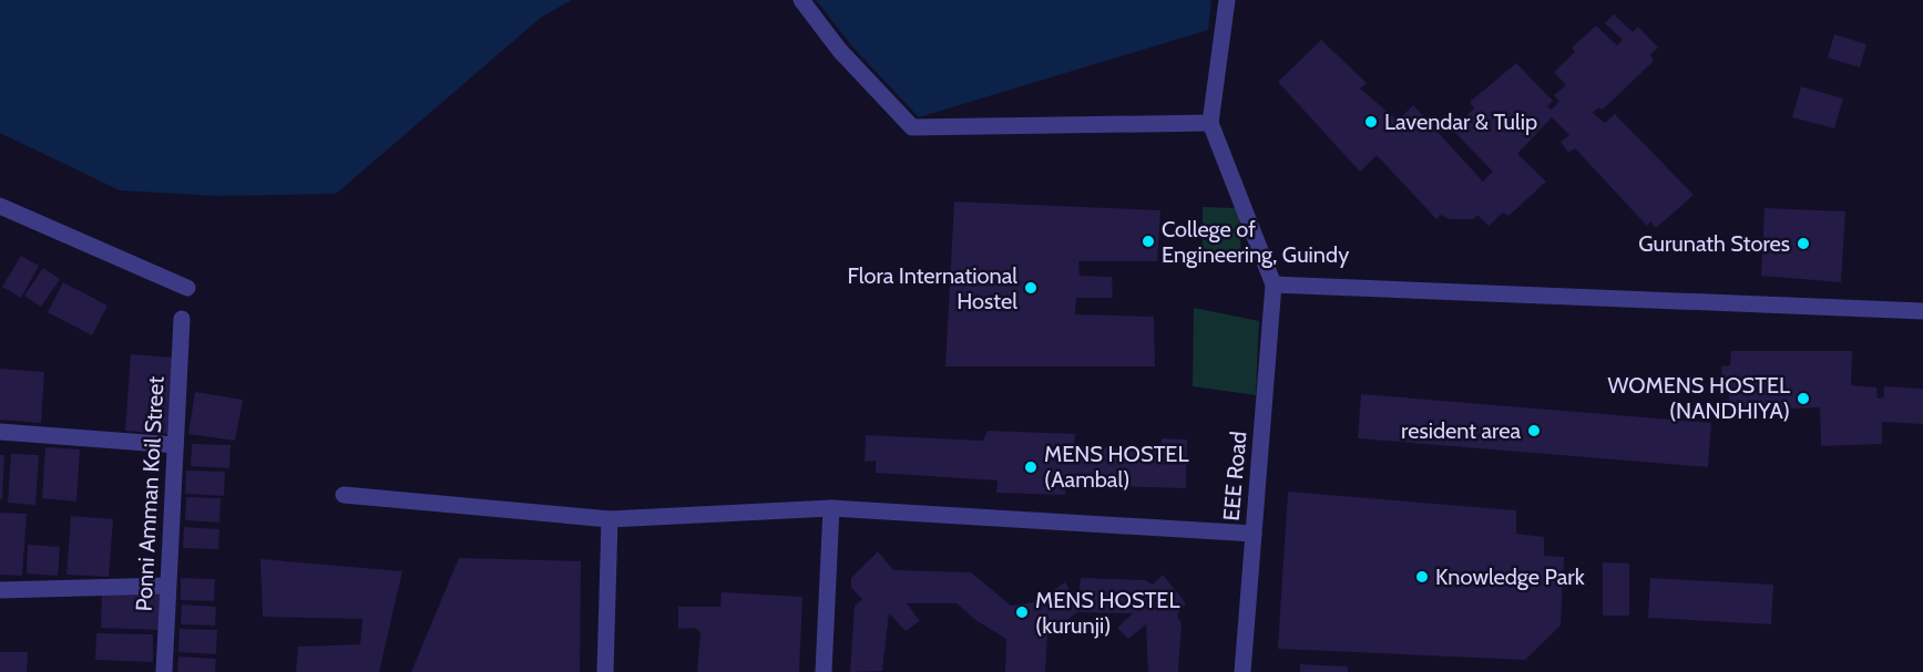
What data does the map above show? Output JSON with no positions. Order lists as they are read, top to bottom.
{
  "streets": {
    "street": ["EEE Road", "Ponni Amman Koil Street"]
  },
  "places": [
    "Lavendar & Tulip",
    "College of Engineering, Guindy",
    "Gurunath Stores",
    "Flora International Hostel",
    "WOMENS HOSTEL (NANDHIYA)",
    "resident area",
    "MENS HOSTEL (Aambal)",
    "Knowledge Park",
    "MENS HOSTEL (kurunji)"
  ]
}
